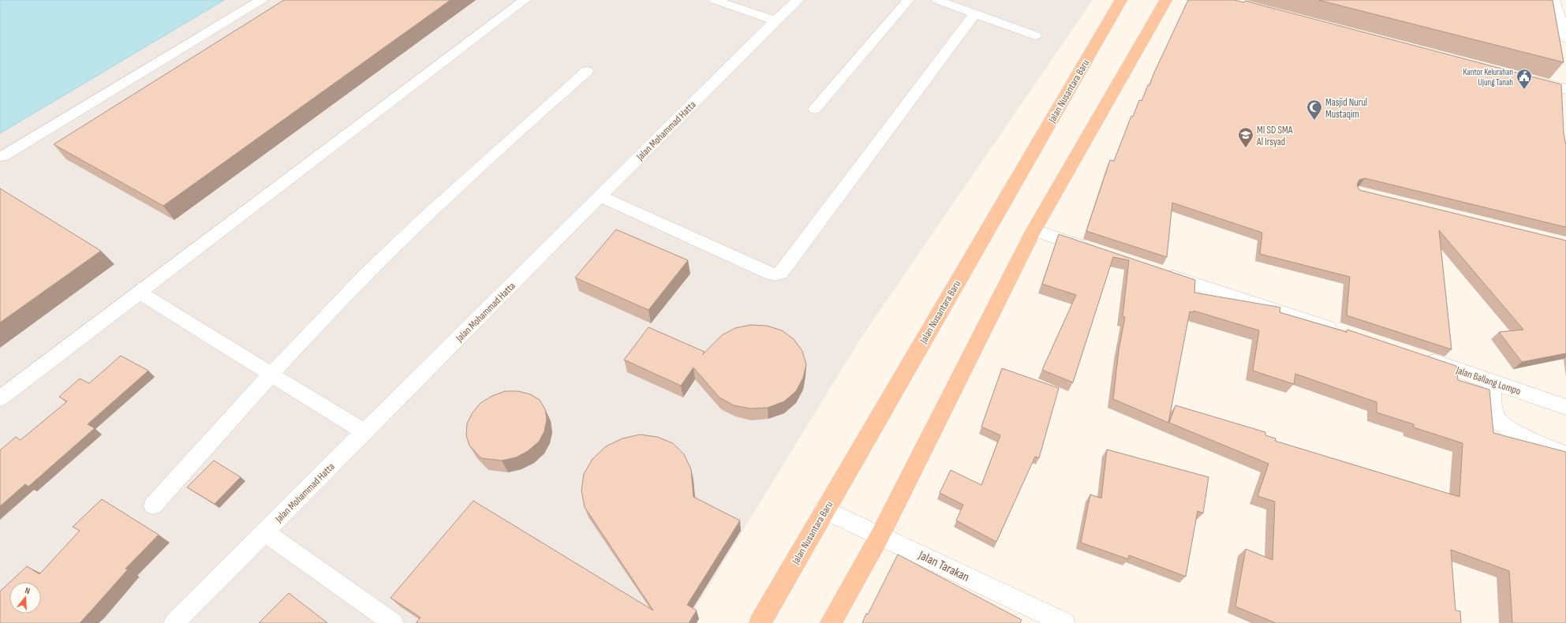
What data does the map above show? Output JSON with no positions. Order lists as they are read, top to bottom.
{
  "streets": {
    "highway": ["Jalan Nusantara Baru"],
    "street": ["Jalan Ballang Lompo", "Jalan Tarakan"],
    "lane": ["Jalan Mohammad Hatta"]
  },
  "crossings": [
    ["Jalan Nusantara Baru", "Jalan Tarakan"]
  ],
  "places": {
    "public building": ["Kantor Kelurahan Ujung Tanah"],
    "mosque": ["Masjid Nurul Mustaqim"],
    "school or university": ["MI SD SMA Al Irsyad"]
  },
  "north": "top"
}
